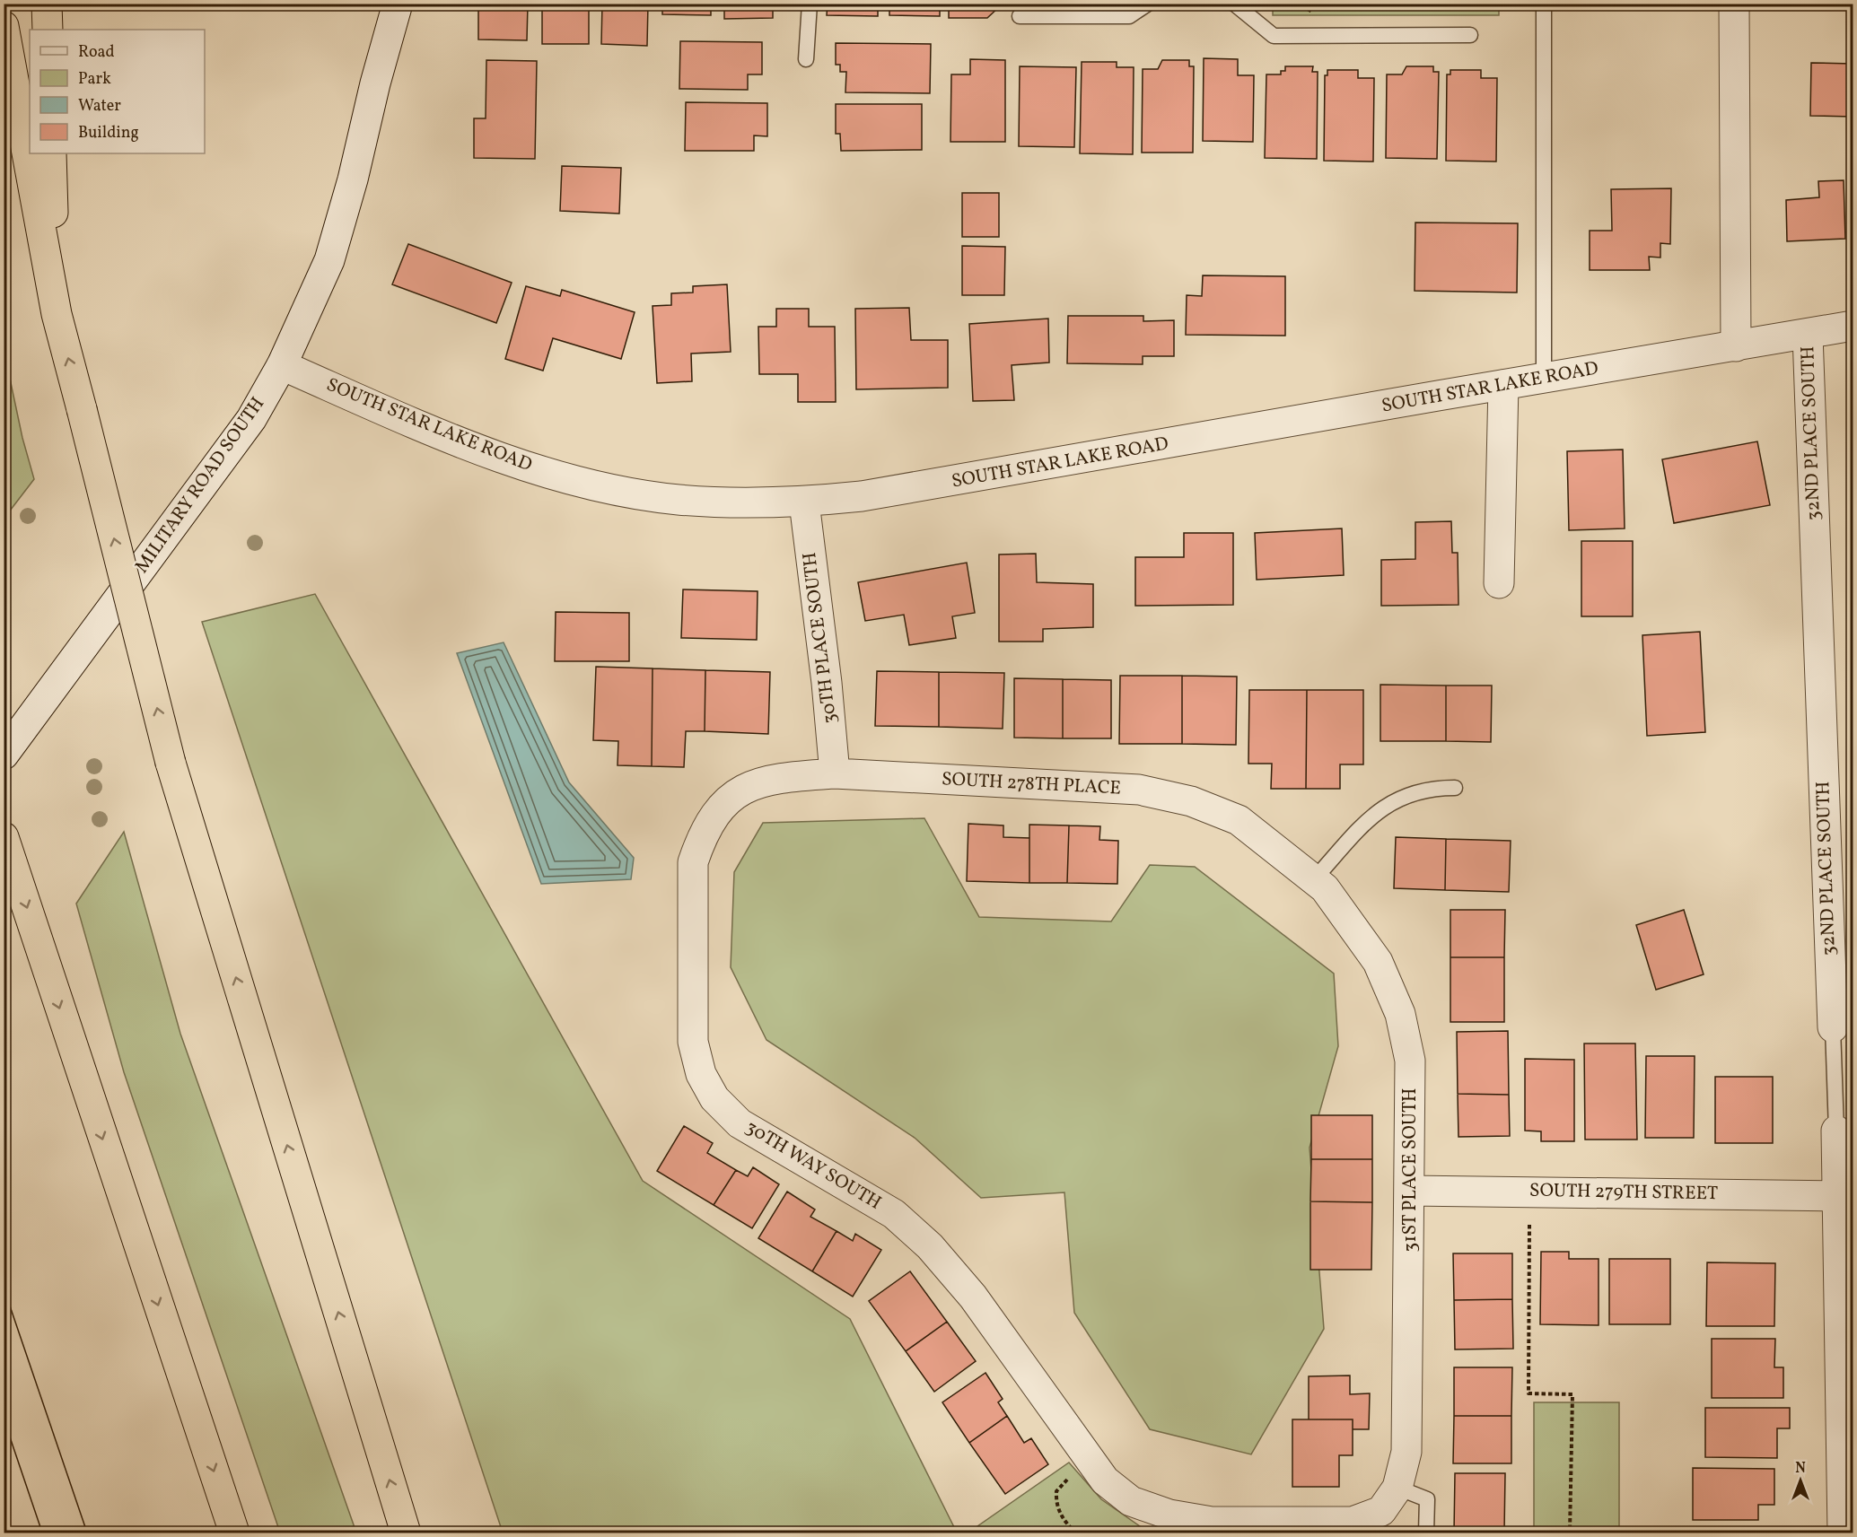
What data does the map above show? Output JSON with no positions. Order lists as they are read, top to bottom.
{
  "streets": {
    "street": [
      "SOUTH STAR LAKE ROAD",
      "32ND PLACE SOUTH",
      "MILITARY ROAD SOUTH",
      "30TH PLACE SOUTH",
      "SOUTH 278TH PLACE",
      "30TH WAY SOUTH",
      "31ST PLACE SOUTH",
      "SOUTH 279TH STREET"
    ]
  },
  "crossings": [
    ["SOUTH STAR LAKE ROAD", "32ND PLACE SOUTH"],
    ["SOUTH STAR LAKE ROAD", "MILITARY ROAD SOUTH"],
    ["SOUTH STAR LAKE ROAD", "30TH PLACE SOUTH"],
    ["32ND PLACE SOUTH", "SOUTH 279TH STREET"],
    ["30TH PLACE SOUTH", "SOUTH 278TH PLACE"],
    ["SOUTH 278TH PLACE", "30TH WAY SOUTH"],
    ["SOUTH 278TH PLACE", "31ST PLACE SOUTH"],
    ["30TH WAY SOUTH", "31ST PLACE SOUTH"],
    ["31ST PLACE SOUTH", "SOUTH 279TH STREET"]
  ],
  "legend": [
    "Road",
    "Park",
    "Water",
    "Building"
  ],
  "north": "top"
}
